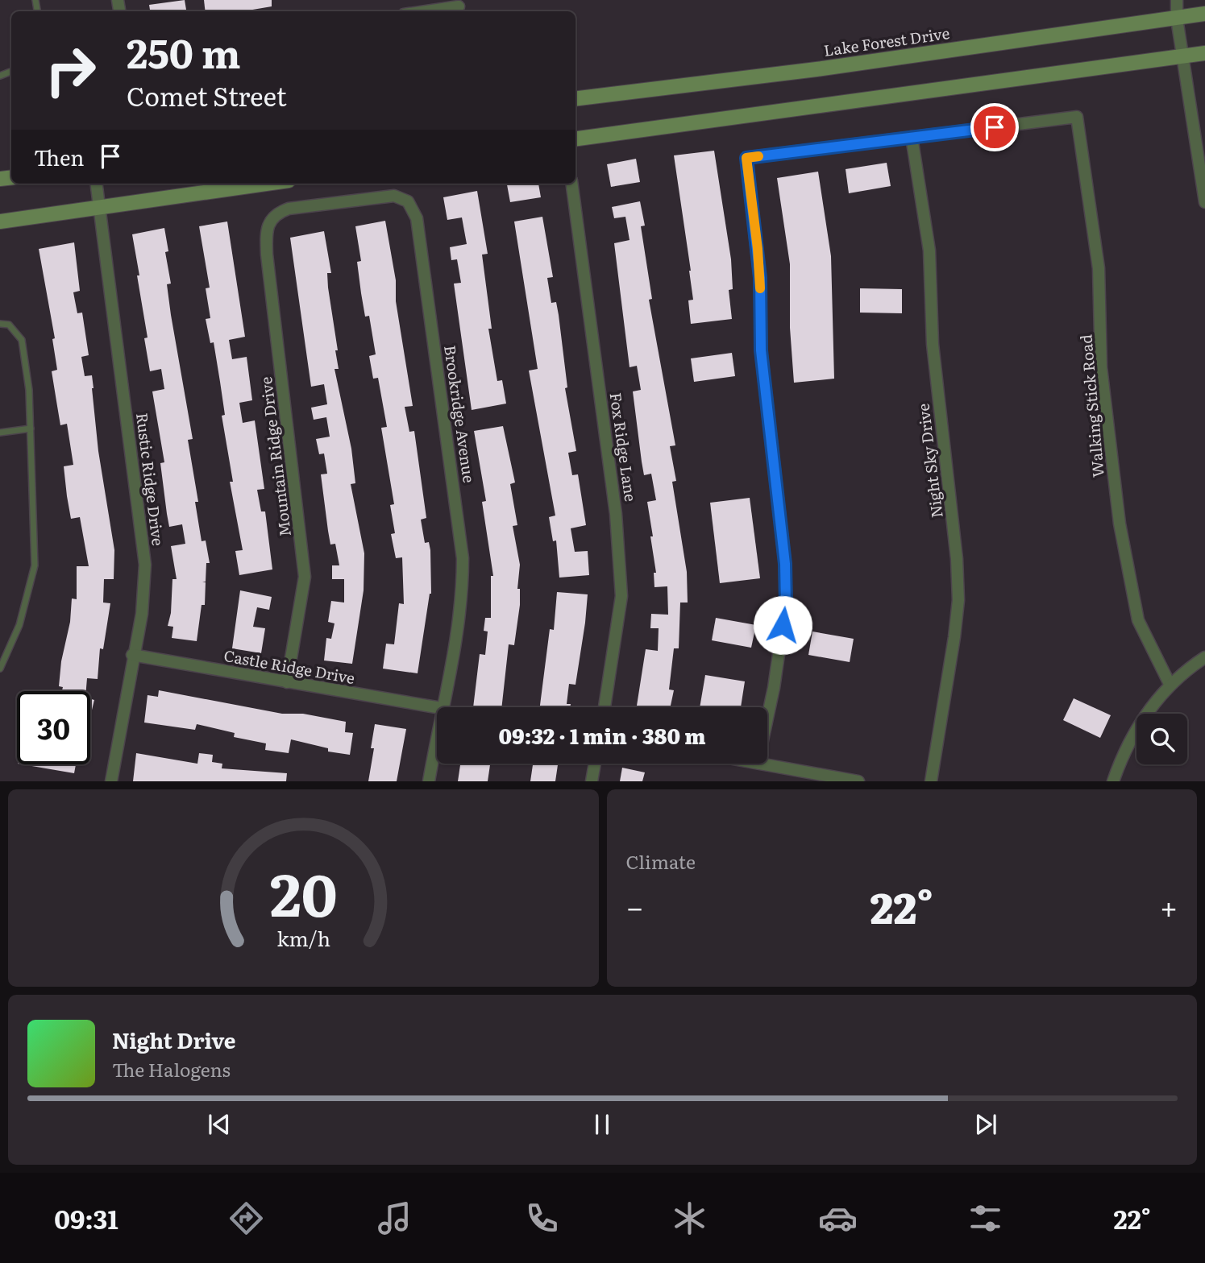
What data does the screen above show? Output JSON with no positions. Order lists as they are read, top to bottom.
{
  "streets": {
    "main road": ["Lake Forest Drive"],
    "street": [
      "Walking Stick Road",
      "Brookridge Avenue",
      "Fox Ridge Lane",
      "Mountain Ridge Drive",
      "Night Sky Drive",
      "Rustic Ridge Drive",
      "Castle Ridge Drive"
    ]
  },
  "crossings": [
    ["Walking Stick Road", "Night Sky Drive"],
    ["Brookridge Avenue", "Mountain Ridge Drive"],
    ["Mountain Ridge Drive", "Castle Ridge Drive"],
    ["Rustic Ridge Drive", "Castle Ridge Drive"]
  ],
  "page": {
    "turn": ["250 m", "Comet Street"],
    "then": "Then",
    "limit": "30",
    "trip": "09:32 · 1 min · 380 m",
    "tile": "Climate",
    "heat": ["−", "22°", "+"],
    "song": ["Night Drive", "The Halogens"],
    "tabs": ["09:31", "22°"],
    "gauge": ["20", "km/h"]
  }
}
